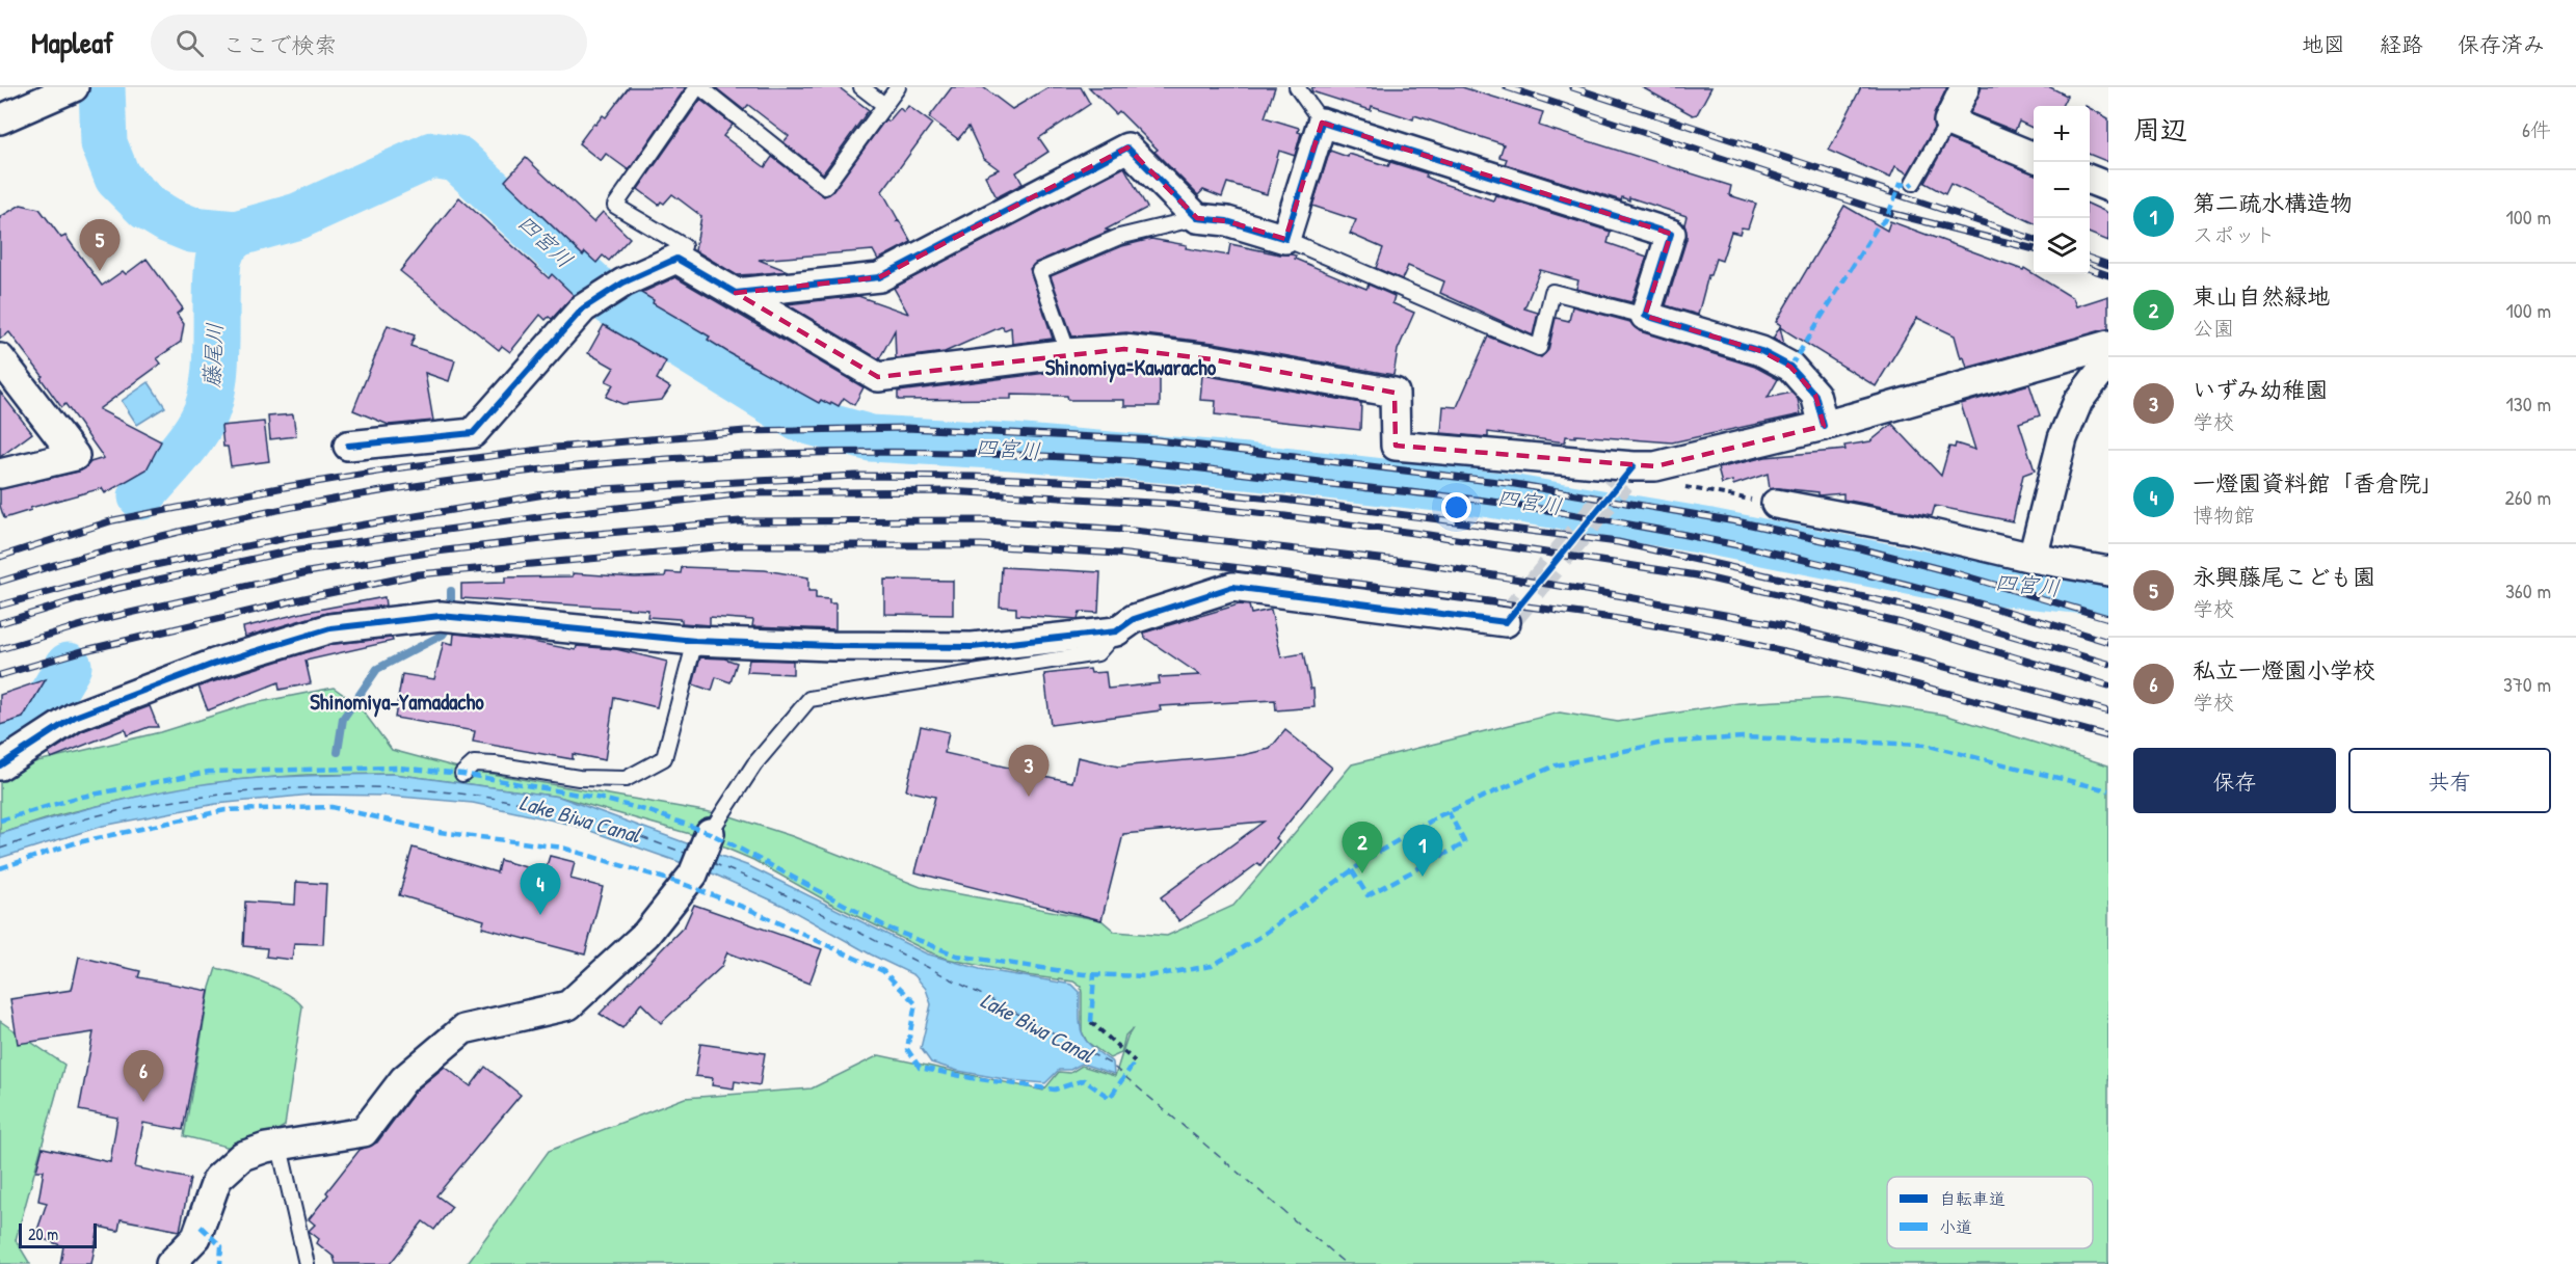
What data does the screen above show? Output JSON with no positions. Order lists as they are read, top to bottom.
{
  "districts": ["Shinomiya-Kawaracho", "Shinomiya-Yamadacho"],
  "water": ["四宮川", "藤尾川", "Lake Biwa Canal"],
  "legend": ["自転車道", "小道"],
  "scale_bar": "20 m",
  "page": {
    "header": "Mapleaf",
    "search": "ここで検索",
    "nav": ["地図", "経路", "保存済み"],
    "heading": ["周辺", "6件"],
    "map_buttons": ["+", "−"],
    "list": [
      {
        "mark": "1",
        "name": "第二疏水構造物",
        "note": "スポット",
        "value": "100 m"
      },
      {
        "mark": "2",
        "name": "東山自然緑地",
        "note": "公園",
        "value": "100 m"
      },
      {
        "mark": "3",
        "name": "いずみ幼稚園",
        "note": "学校",
        "value": "130 m"
      },
      {
        "mark": "4",
        "name": "一燈園資料館「香倉院」",
        "note": "博物館",
        "value": "260 m"
      },
      {
        "mark": "5",
        "name": "永興藤尾こども園",
        "note": "学校",
        "value": "360 m"
      },
      {
        "mark": "6",
        "name": "私立一燈園小学校",
        "note": "学校",
        "value": "370 m"
      }
    ],
    "pins": [
      "5",
      "3",
      "2",
      "1",
      "4",
      "6"
    ],
    "buttons": ["保存", "共有"],
    "scale": "20 m"
  }
}
